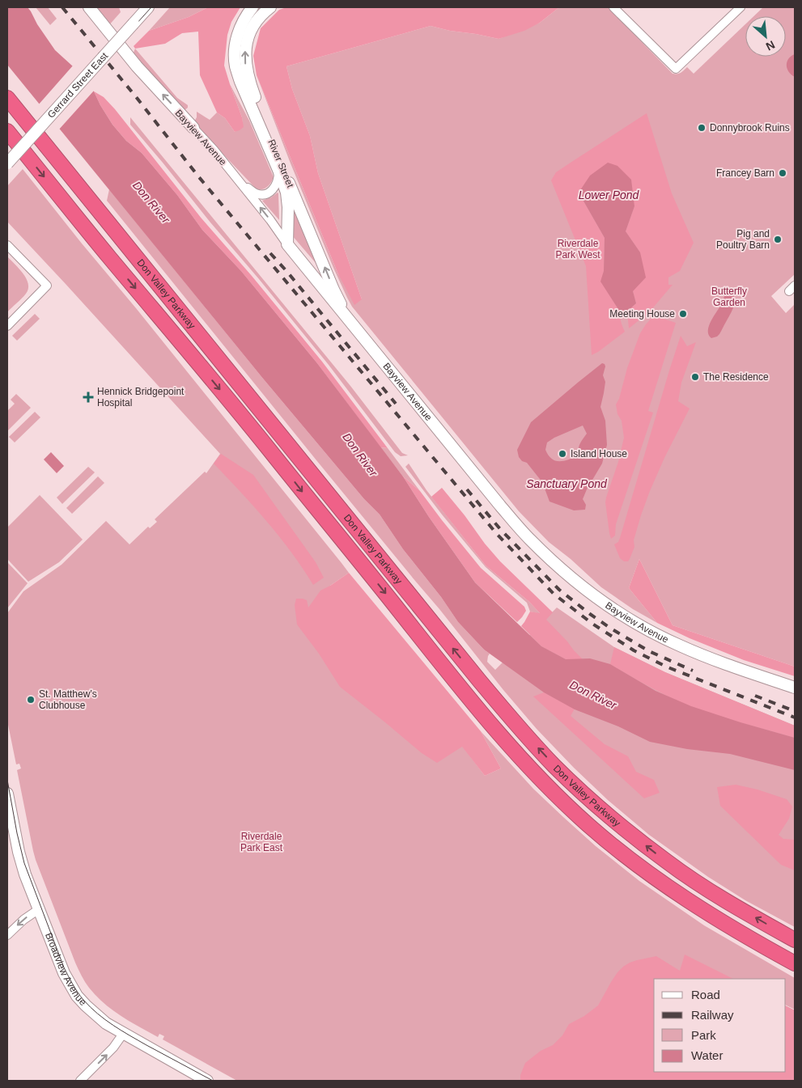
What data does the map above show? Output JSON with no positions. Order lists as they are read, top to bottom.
{
  "streets": {
    "highway": ["Don Valley Parkway"],
    "main road": [
      "Gerrard Street East",
      "Bayview Avenue",
      "River Street",
      "Broadview Avenue"
    ]
  },
  "crossings": [
    ["Bayview Avenue", "River Street"]
  ],
  "water": ["Lower Pond", "Don River", "Sanctuary Pond"],
  "parks": ["Riverdale Park West", "Butterfly Garden", "Riverdale Park East"],
  "places": {
    "other": [
      "Donnybrook Ruins",
      "Francey Barn",
      "Pig and Poultry Barn",
      "Meeting House",
      "The Residence",
      "Island House",
      "St. Matthew’s Clubhouse"
    ],
    "health": ["Hennick Bridgepoint Hospital"]
  },
  "legend": [
    "Road",
    "Railway",
    "Park",
    "Water"
  ],
  "north": "bottom right"
}
